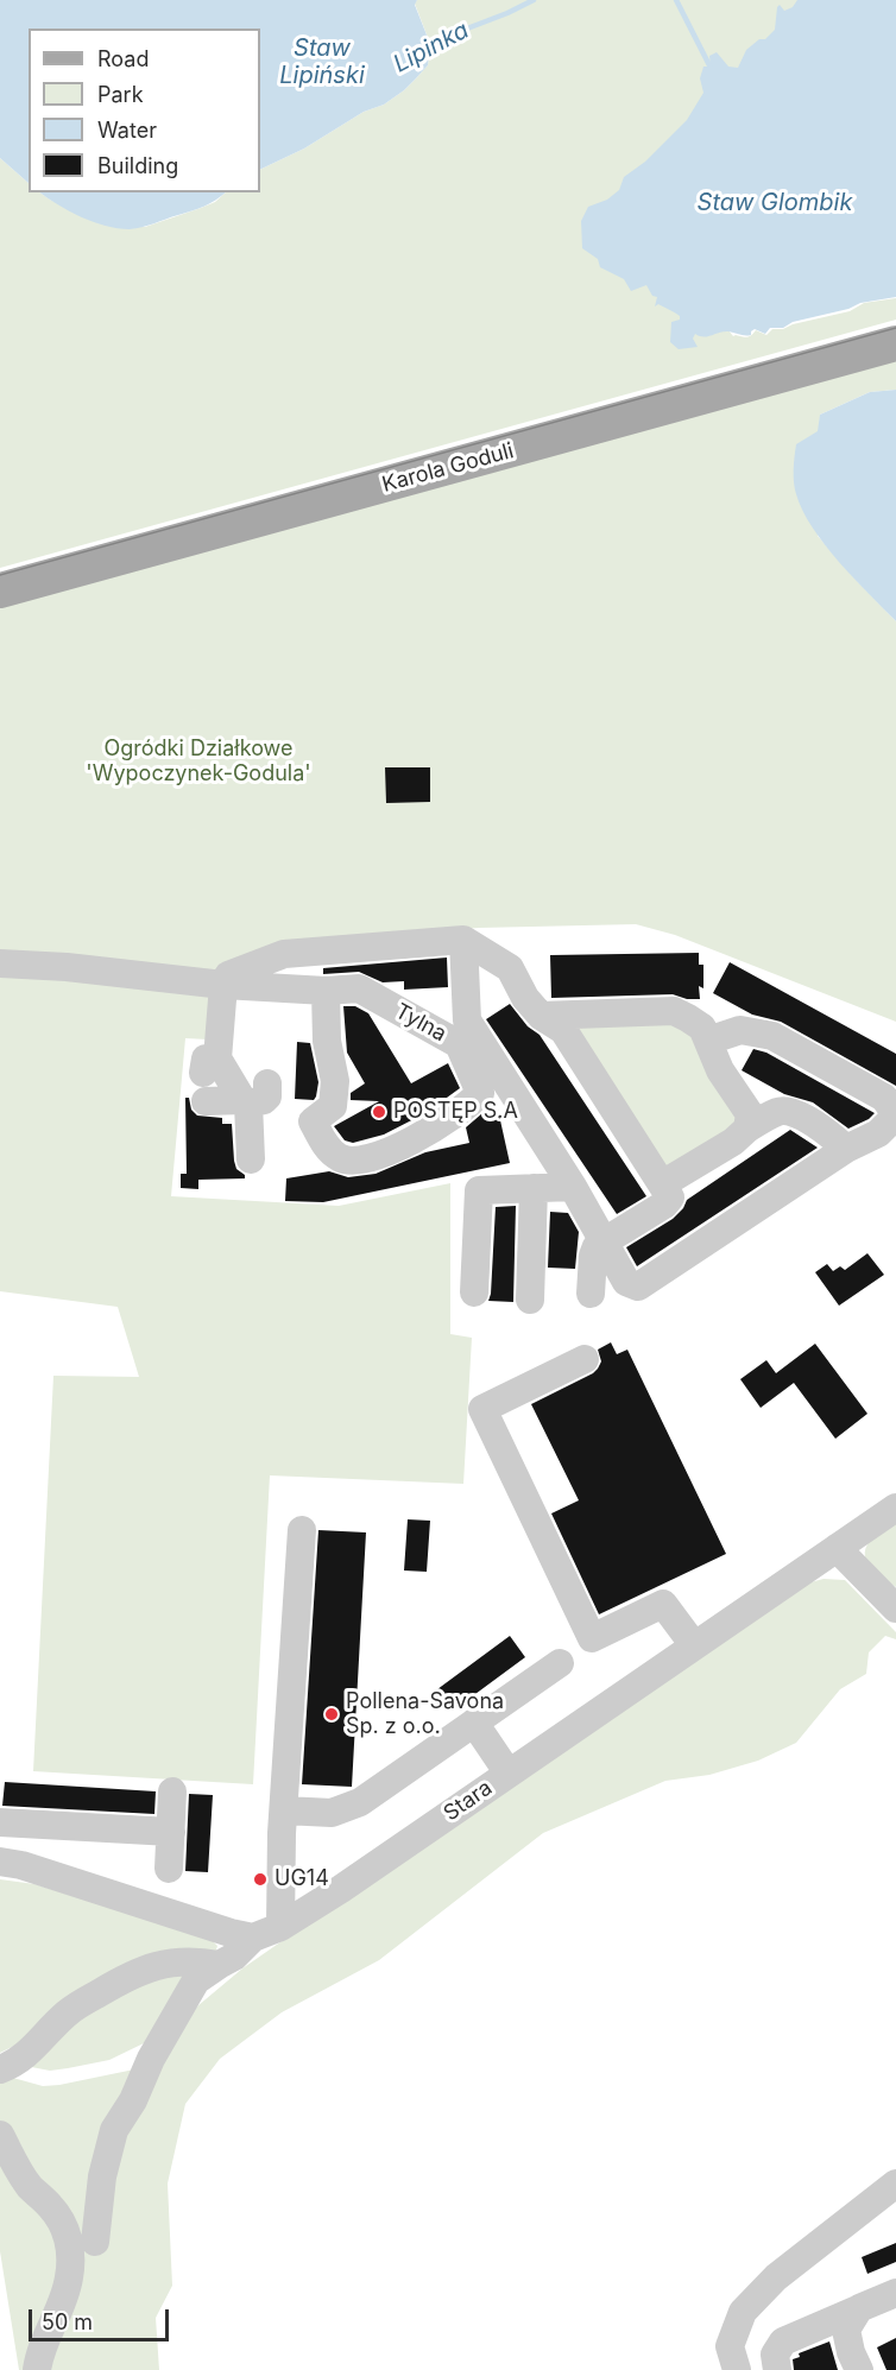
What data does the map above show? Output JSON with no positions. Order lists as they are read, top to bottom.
{
  "streets": {
    "main road": ["Karola Goduli"],
    "street": ["Tylna", "Stara"]
  },
  "water": ["Lipinka", "Staw Lipiński", "Staw Glombik"],
  "parks": ["Ogródki Działkowe 'Wypoczynek-Godula'"],
  "places": ["POSTĘP S.A", "Pollena-Savona Sp. z o.o.", "UG14"],
  "legend": [
    "Road",
    "Park",
    "Water",
    "Building"
  ],
  "scale_bar": "50 m"
}
